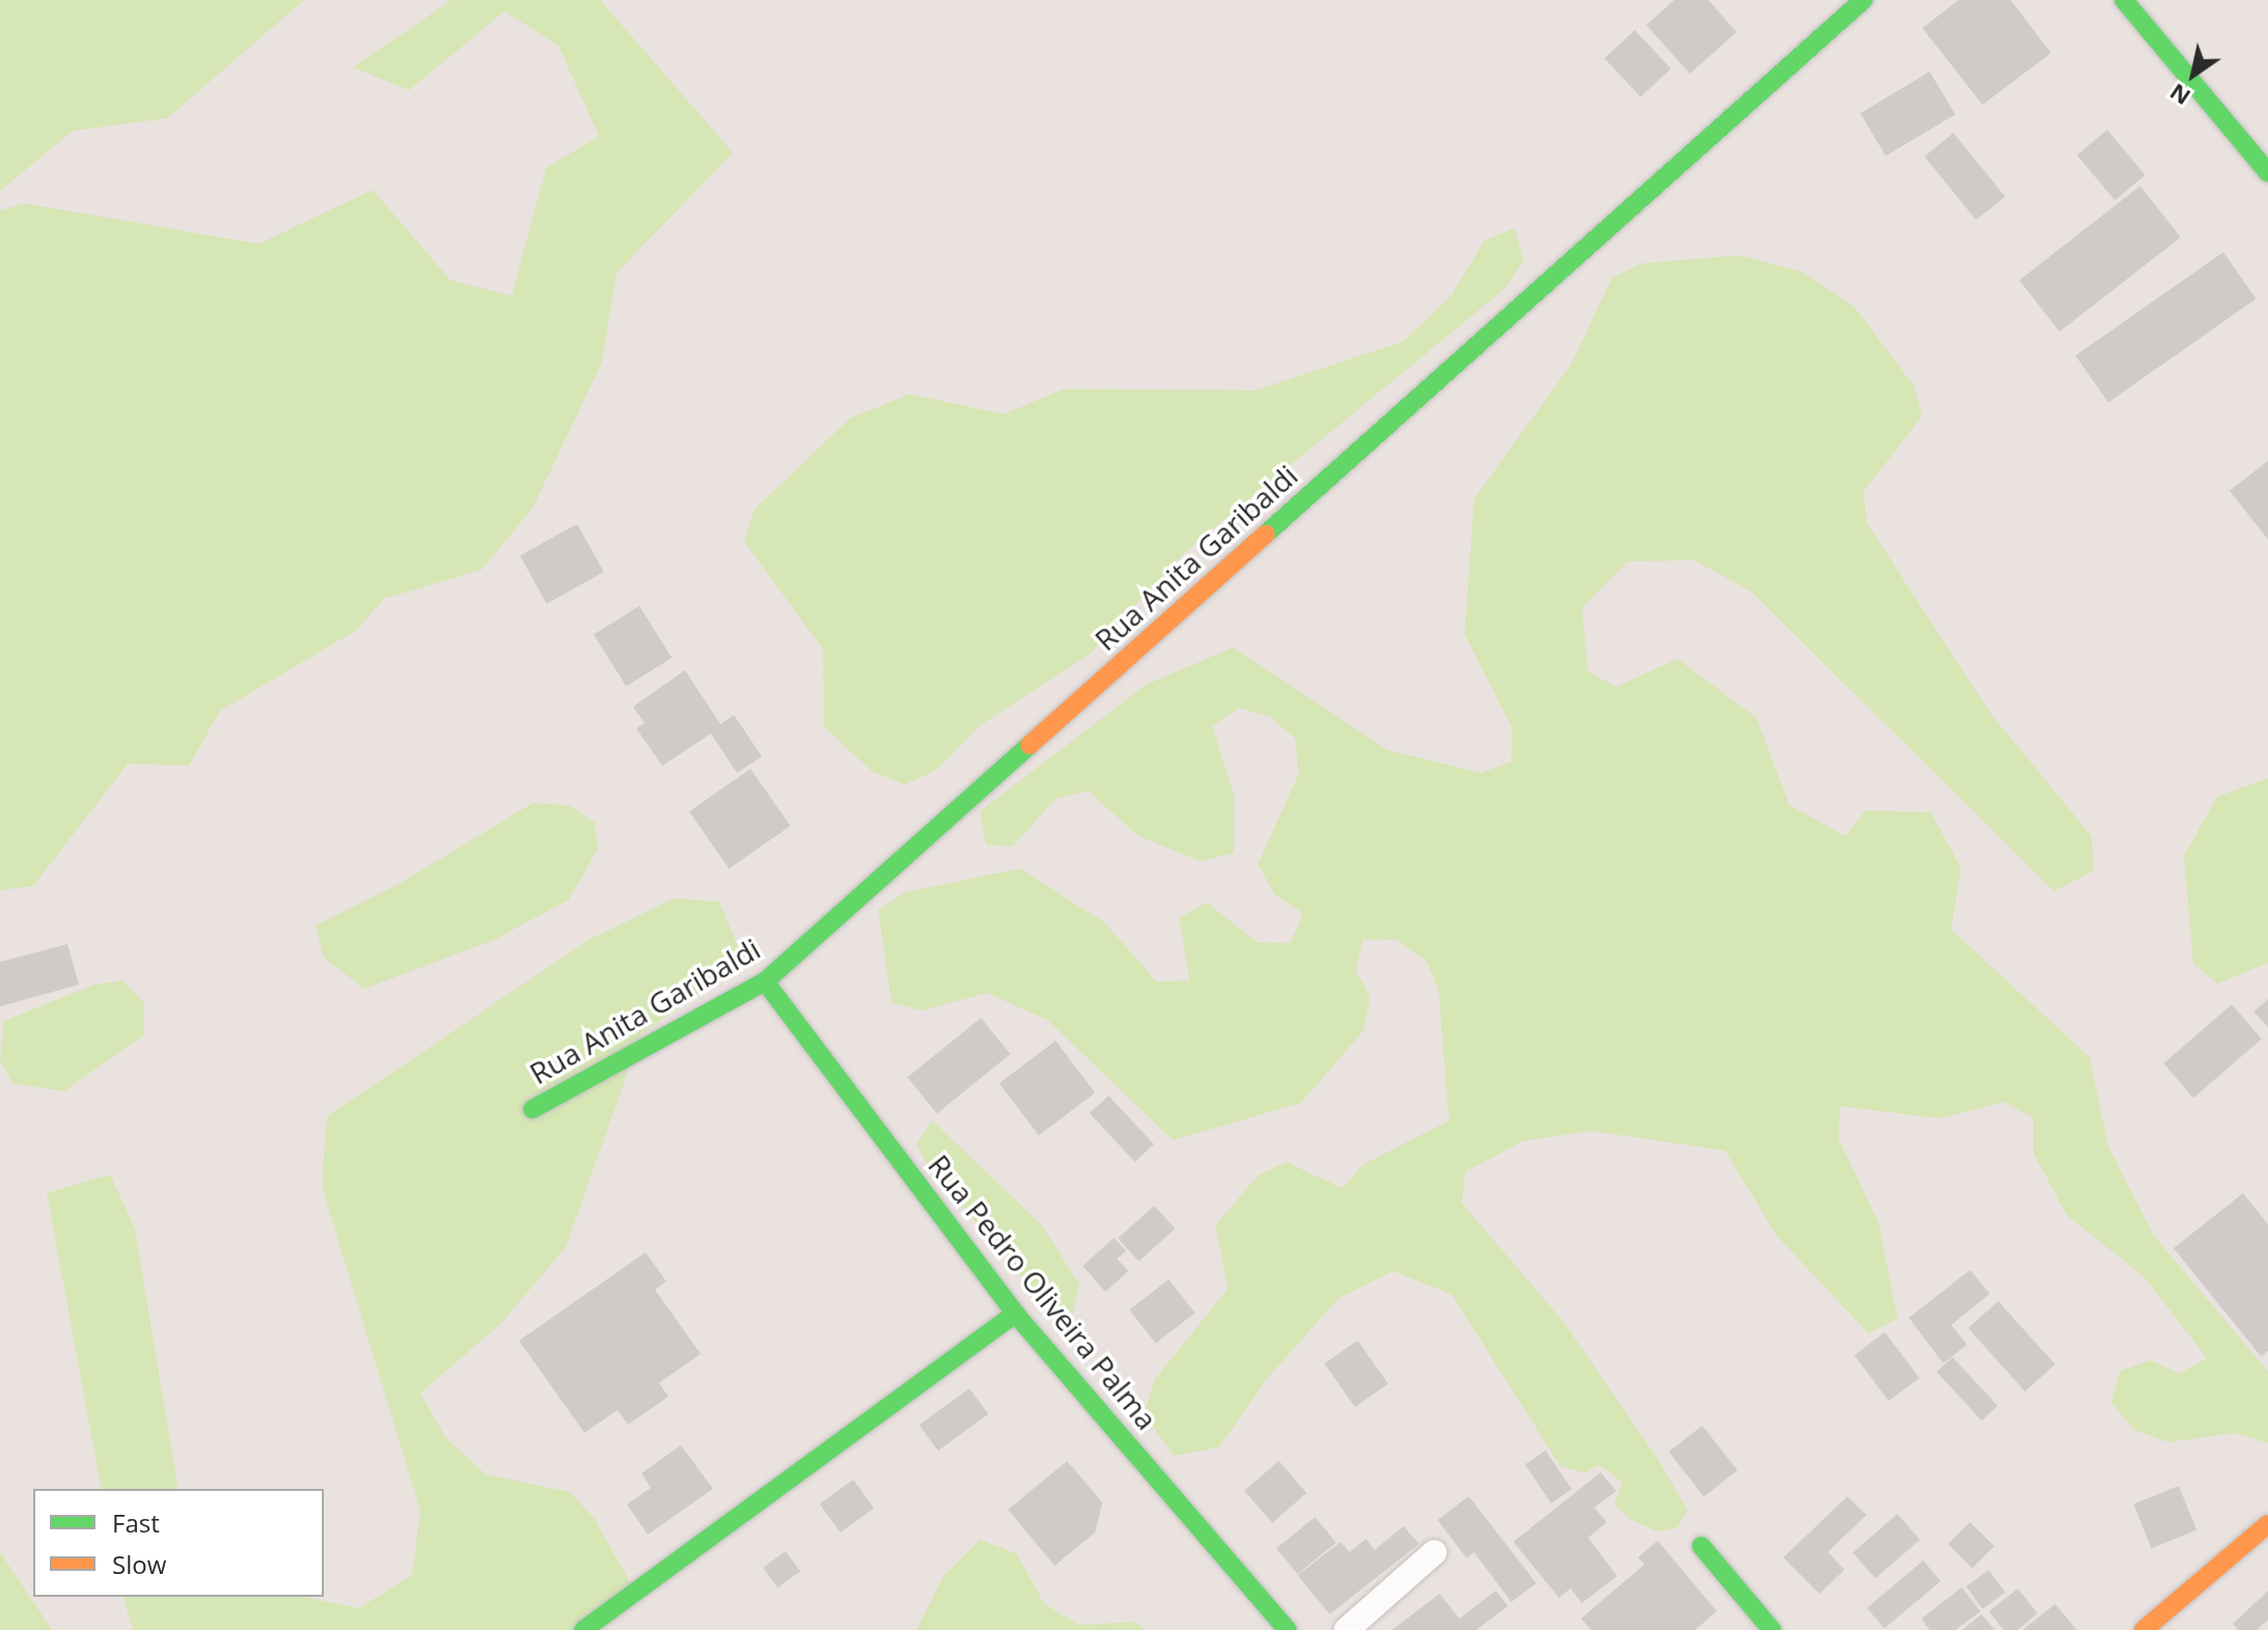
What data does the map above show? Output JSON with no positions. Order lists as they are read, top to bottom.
{
  "streets": {
    "street": ["Rua Anita Garibaldi", "Rua Pedro Oliveira Palma"]
  },
  "crossings": [
    ["Rua Anita Garibaldi", "Rua Pedro Oliveira Palma"]
  ],
  "legend": ["Fast", "Slow"],
  "north": "bottom left"
}
